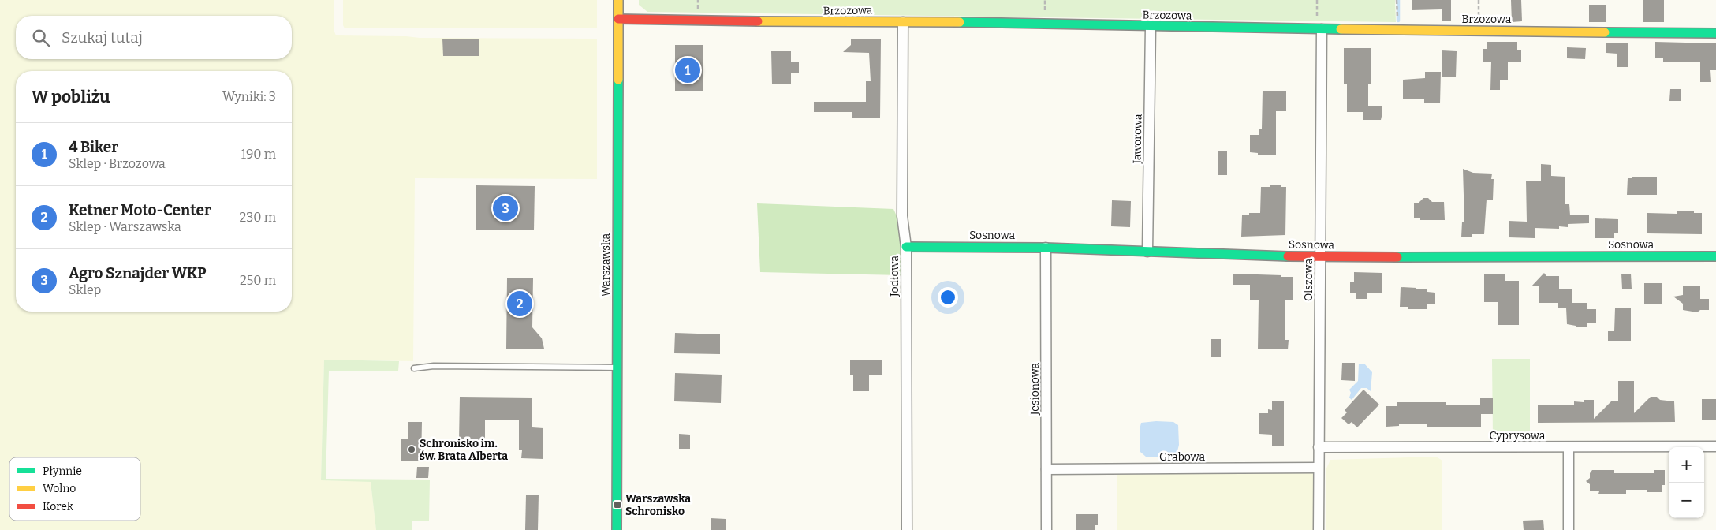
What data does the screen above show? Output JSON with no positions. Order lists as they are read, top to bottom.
{
  "streets": {
    "street": [
      "Brzozowa",
      "Jaworowa",
      "Sosnowa",
      "Warszawska",
      "Jodłowa",
      "Olszowa",
      "Jesionowa",
      "Cyprysowa",
      "Grabowa"
    ]
  },
  "crossings": [
    ["Brzozowa", "Jaworowa"],
    ["Brzozowa", "Warszawska"],
    ["Brzozowa", "Jodłowa"],
    ["Brzozowa", "Olszowa"],
    ["Jaworowa", "Sosnowa"],
    ["Sosnowa", "Jodłowa"],
    ["Sosnowa", "Olszowa"],
    ["Sosnowa", "Jesionowa"],
    ["Olszowa", "Cyprysowa"],
    ["Olszowa", "Grabowa"],
    ["Jesionowa", "Grabowa"]
  ],
  "places": {
    "other": ["Schronisko im. św. Brata Alberta"],
    "transit": ["Warszawska Schronisko"]
  },
  "legend": ["Płynnie", "Wolno", "Korek"],
  "page": {
    "search": "Szukaj tutaj",
    "pins": ["1", "3", "2"],
    "heading": ["W pobliżu", "Wyniki: 3"],
    "list": [
      {
        "mark": "1",
        "name": "4 Biker",
        "note": "Sklep · Brzozowa",
        "value": "190 m"
      },
      {
        "mark": "2",
        "name": "Ketner Moto-Center",
        "note": "Sklep · Warszawska",
        "value": "230 m"
      },
      {
        "mark": "3",
        "name": "Agro Sznajder WKP",
        "note": "Sklep",
        "value": "250 m"
      }
    ],
    "map_buttons": ["+", "−"]
  }
}
